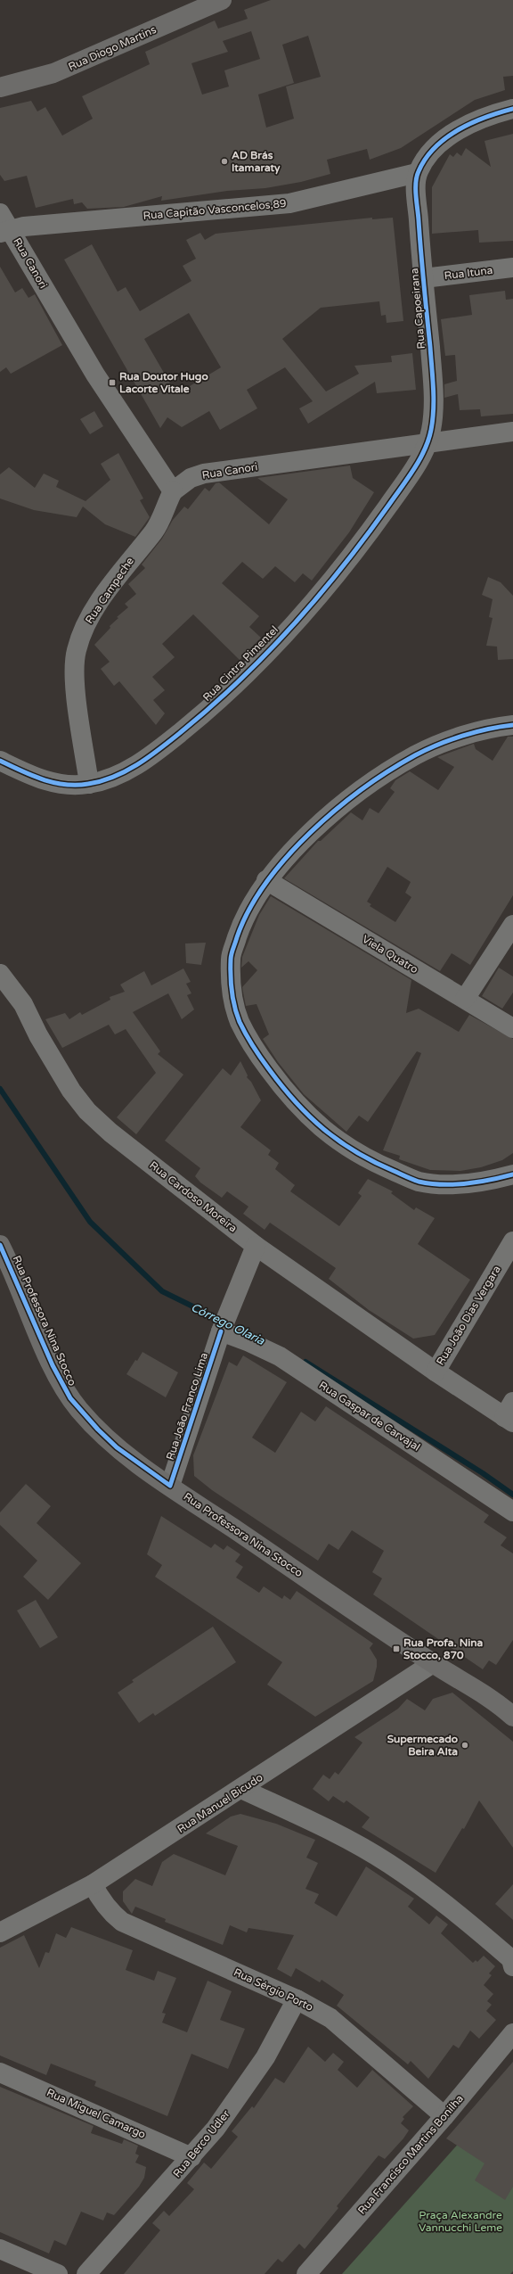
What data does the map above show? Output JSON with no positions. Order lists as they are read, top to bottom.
{
  "streets": {
    "street": [
      "Rua Diogo Martins",
      "Rua Capitão Vasconcelos,89",
      "Rua Canori",
      "Rua Ituna",
      "Rua Capoeirana",
      "Rua Campeche",
      "Rua Cintra Pimentel",
      "Viela Quatro",
      "Rua Cardoso Moreira",
      "Rua João Dias Vergara",
      "Rua Professora Nina Stocco",
      "Rua João Franco Lima",
      "Rua Gaspar de Carvajal",
      "Rua Manuel Bicudo",
      "Rua Sérgio Porto",
      "Rua Miguel Camargo",
      "Rua Berco Udler",
      "Rua Francisco Martins Bonilha"
    ]
  },
  "crossings": [
    ["Rua Capitão Vasconcelos,89", "Rua Canori"],
    ["Rua Capitão Vasconcelos,89", "Rua Capoeirana"],
    ["Rua Canori", "Rua Capoeirana"],
    ["Rua Canori", "Rua Campeche"],
    ["Rua Canori", "Rua Cintra Pimentel"],
    ["Rua Ituna", "Rua Capoeirana"],
    ["Rua Capoeirana", "Rua Cintra Pimentel"],
    ["Rua Campeche", "Rua Cintra Pimentel"],
    ["Rua Cardoso Moreira", "Rua João Dias Vergara"],
    ["Rua Cardoso Moreira", "Rua João Franco Lima"],
    ["Rua Professora Nina Stocco", "Rua João Franco Lima"],
    ["Rua Professora Nina Stocco", "Rua Manuel Bicudo"],
    ["Rua João Franco Lima", "Rua Gaspar de Carvajal"],
    ["Rua Manuel Bicudo", "Rua Sérgio Porto"],
    ["Rua Sérgio Porto", "Rua Berco Udler"],
    ["Rua Sérgio Porto", "Rua Francisco Martins Bonilha"],
    ["Rua Miguel Camargo", "Rua Berco Udler"]
  ],
  "water": ["Córrego Olaria"],
  "parks": ["Praça Alexandre Vannucchi Leme"],
  "places": {
    "other": ["AD Brás Itamaraty", "Supermecado Beira Alta"],
    "transit": ["Rua Doutor Hugo Lacorte Vitale", "Rua Profa. Nina Stocco, 870"]
  }
}
